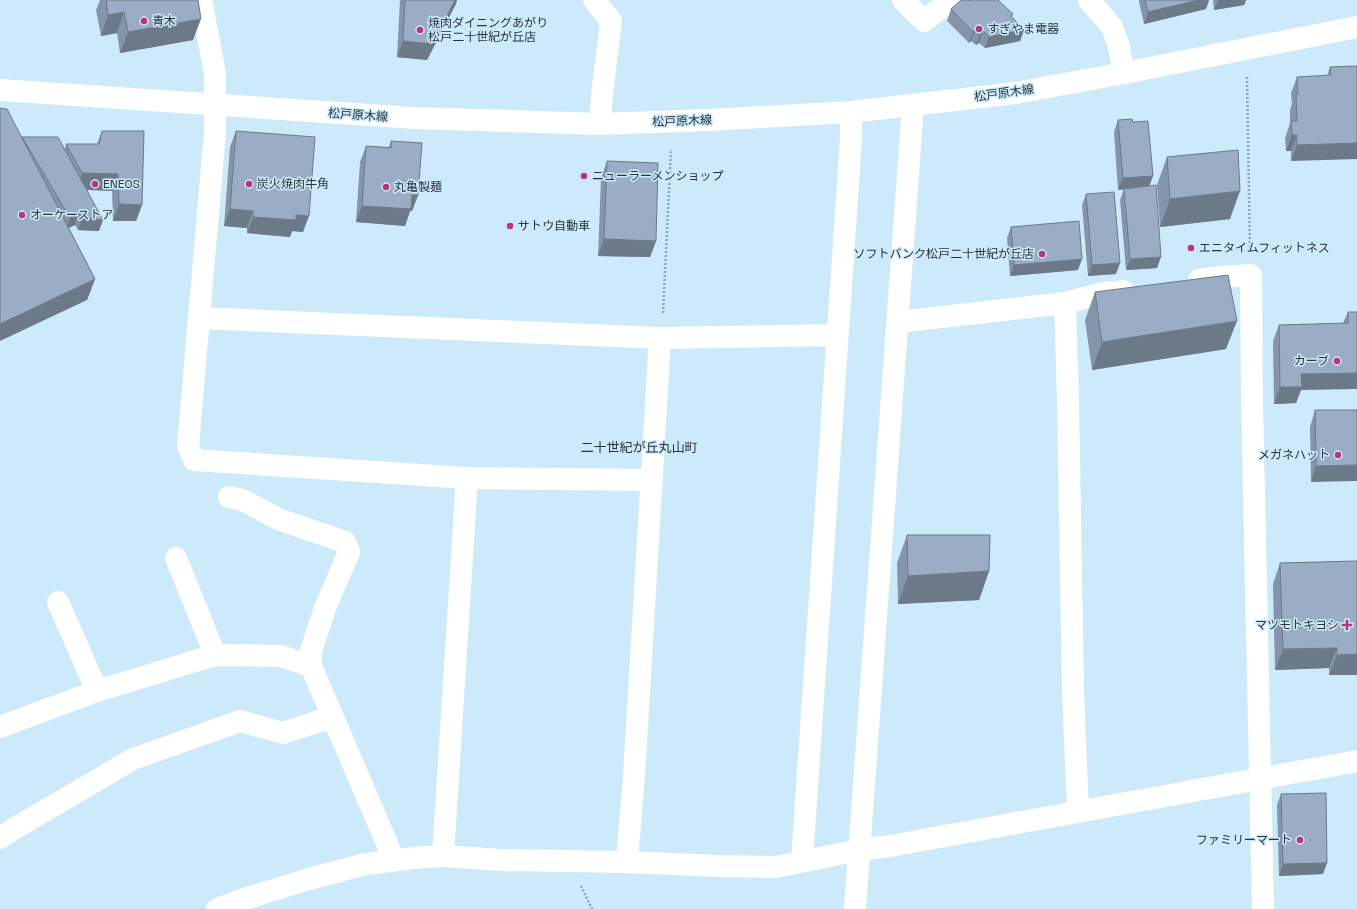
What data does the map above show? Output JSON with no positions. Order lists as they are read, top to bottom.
{
  "streets": {
    "street": ["松戸原木線"]
  },
  "districts": ["二十世紀が丘丸山町"],
  "places": {
    "other": [
      "青木",
      "すぎやま電器",
      "焼肉ダイニングあがり 松戸二十世紀が丘店",
      "ニューラーメンショップ",
      "ENEOS",
      "炭火焼肉牛角",
      "丸亀製麺",
      "オーケーストア",
      "サトウ自動車",
      "エニタイムフィットネス",
      "ソフトバンク松戸二十世紀が丘店",
      "カーブ",
      "メガネハット",
      "ファミリーマート"
    ],
    "health": ["マツモトキヨシ"]
  }
}
